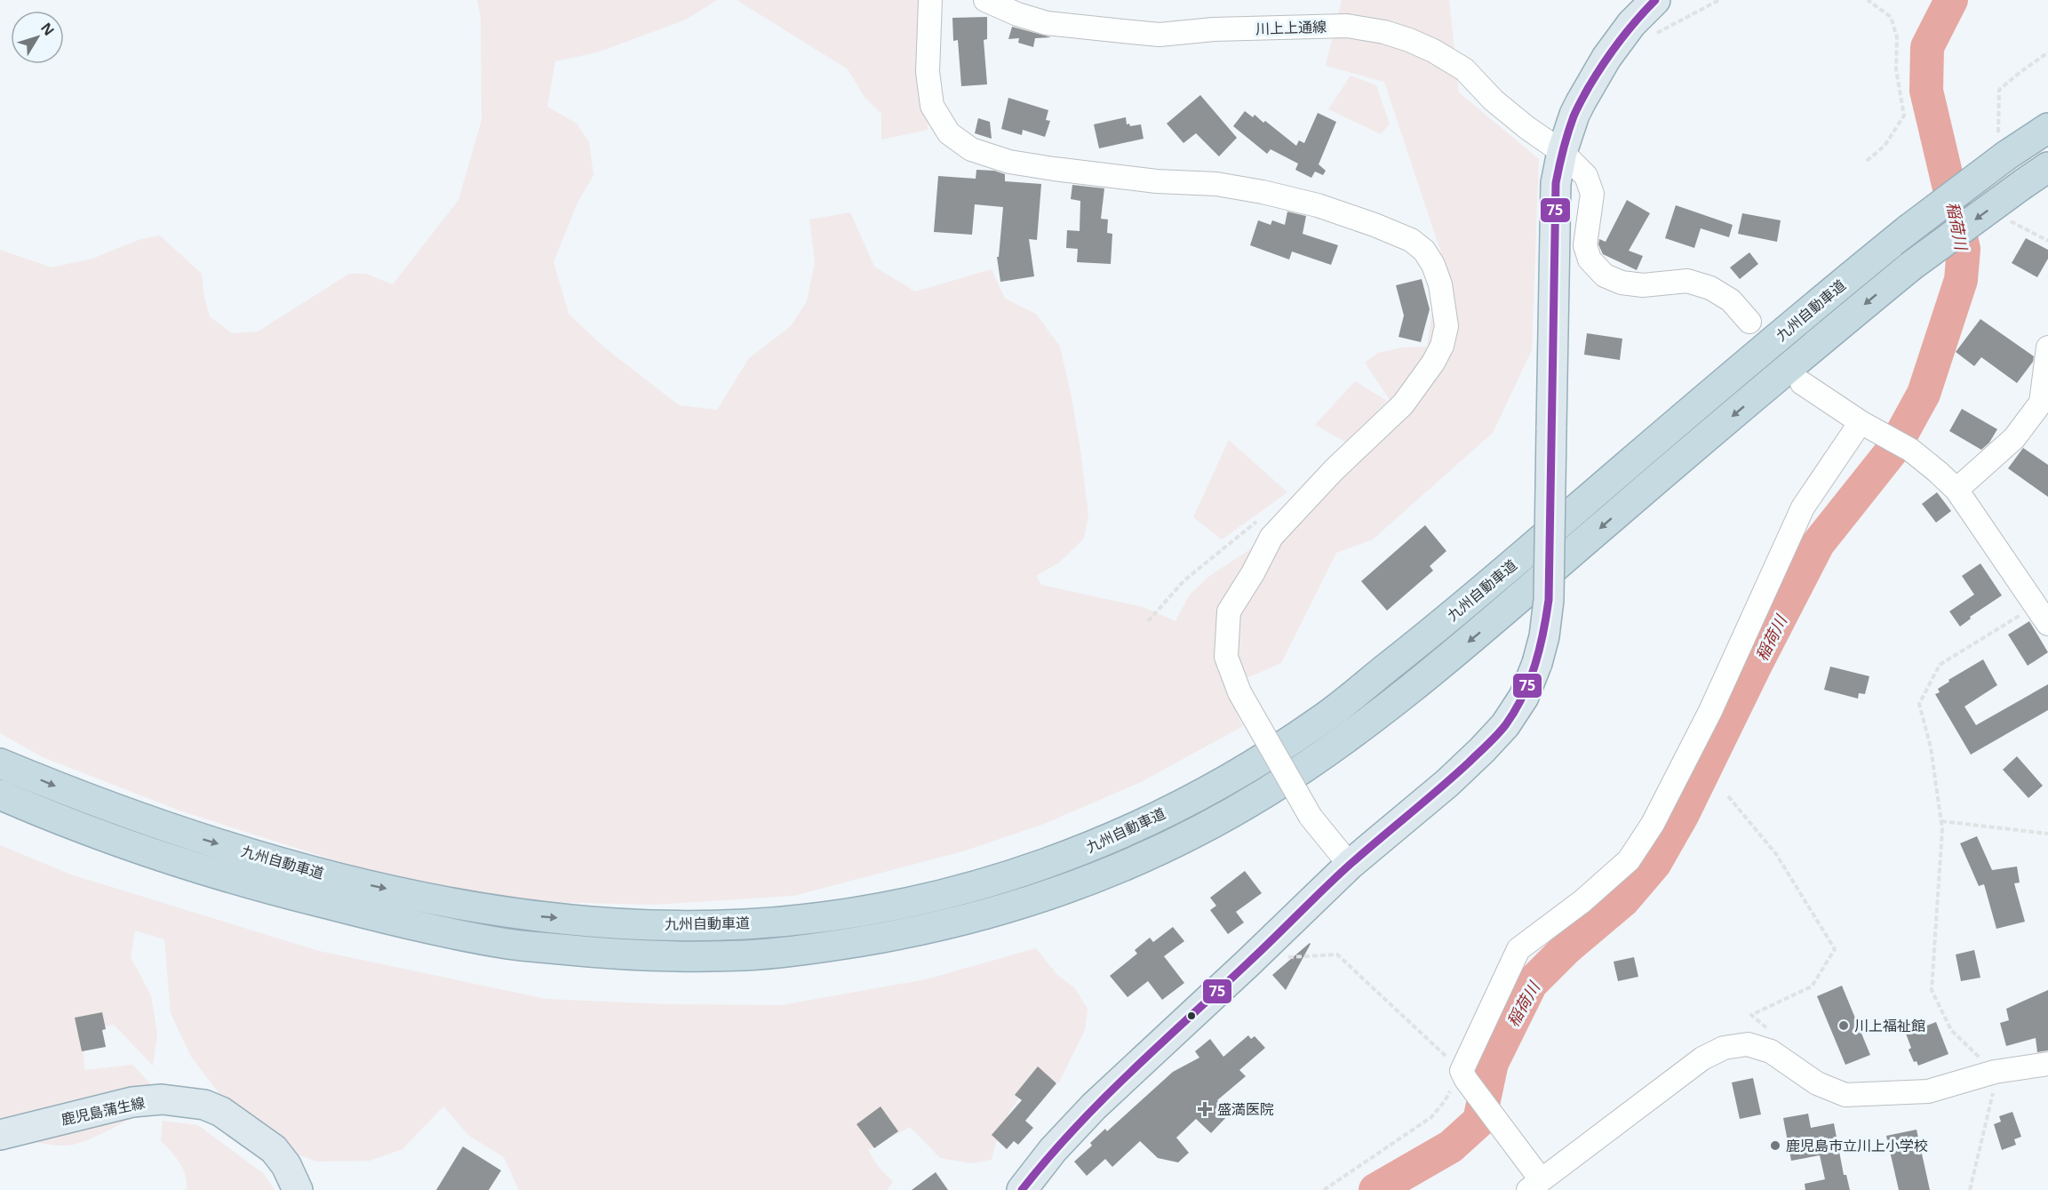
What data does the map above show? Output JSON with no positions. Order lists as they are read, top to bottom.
{
  "streets": {
    "highway": ["九州自動車道"],
    "main road": ["鹿児島蒲生線"],
    "street": ["川上上通線"]
  },
  "water": ["稲荷川"],
  "places": {
    "other": ["川上福祉館", "鹿児島市立川上小学校"],
    "health": ["盛満医院"]
  },
  "lines": ["transit line 75"],
  "north": "top right"
}
